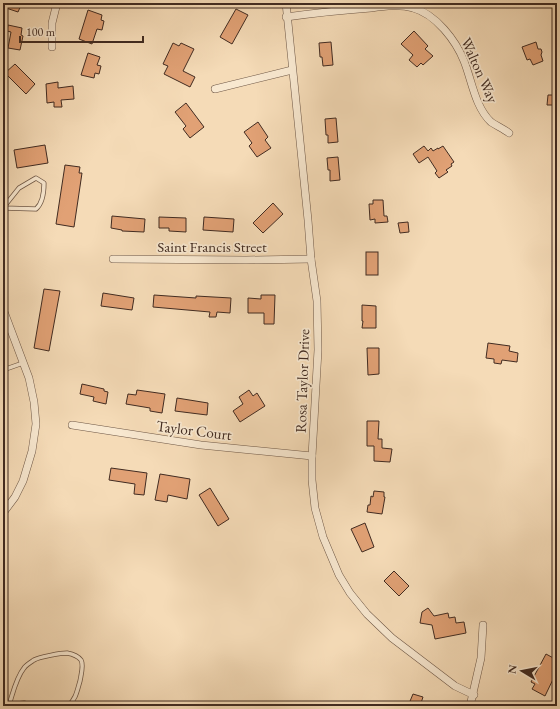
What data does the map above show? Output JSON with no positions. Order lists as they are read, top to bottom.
{
  "streets": {
    "street": [
      "Walton Way",
      "Saint Francis Street",
      "Rosa Taylor Drive",
      "Taylor Court"
    ]
  },
  "crossings": [
    ["Walton Way", "Rosa Taylor Drive"],
    ["Saint Francis Street", "Rosa Taylor Drive"],
    ["Rosa Taylor Drive", "Taylor Court"]
  ],
  "scale_bar": "100 m",
  "north": "left"
}
